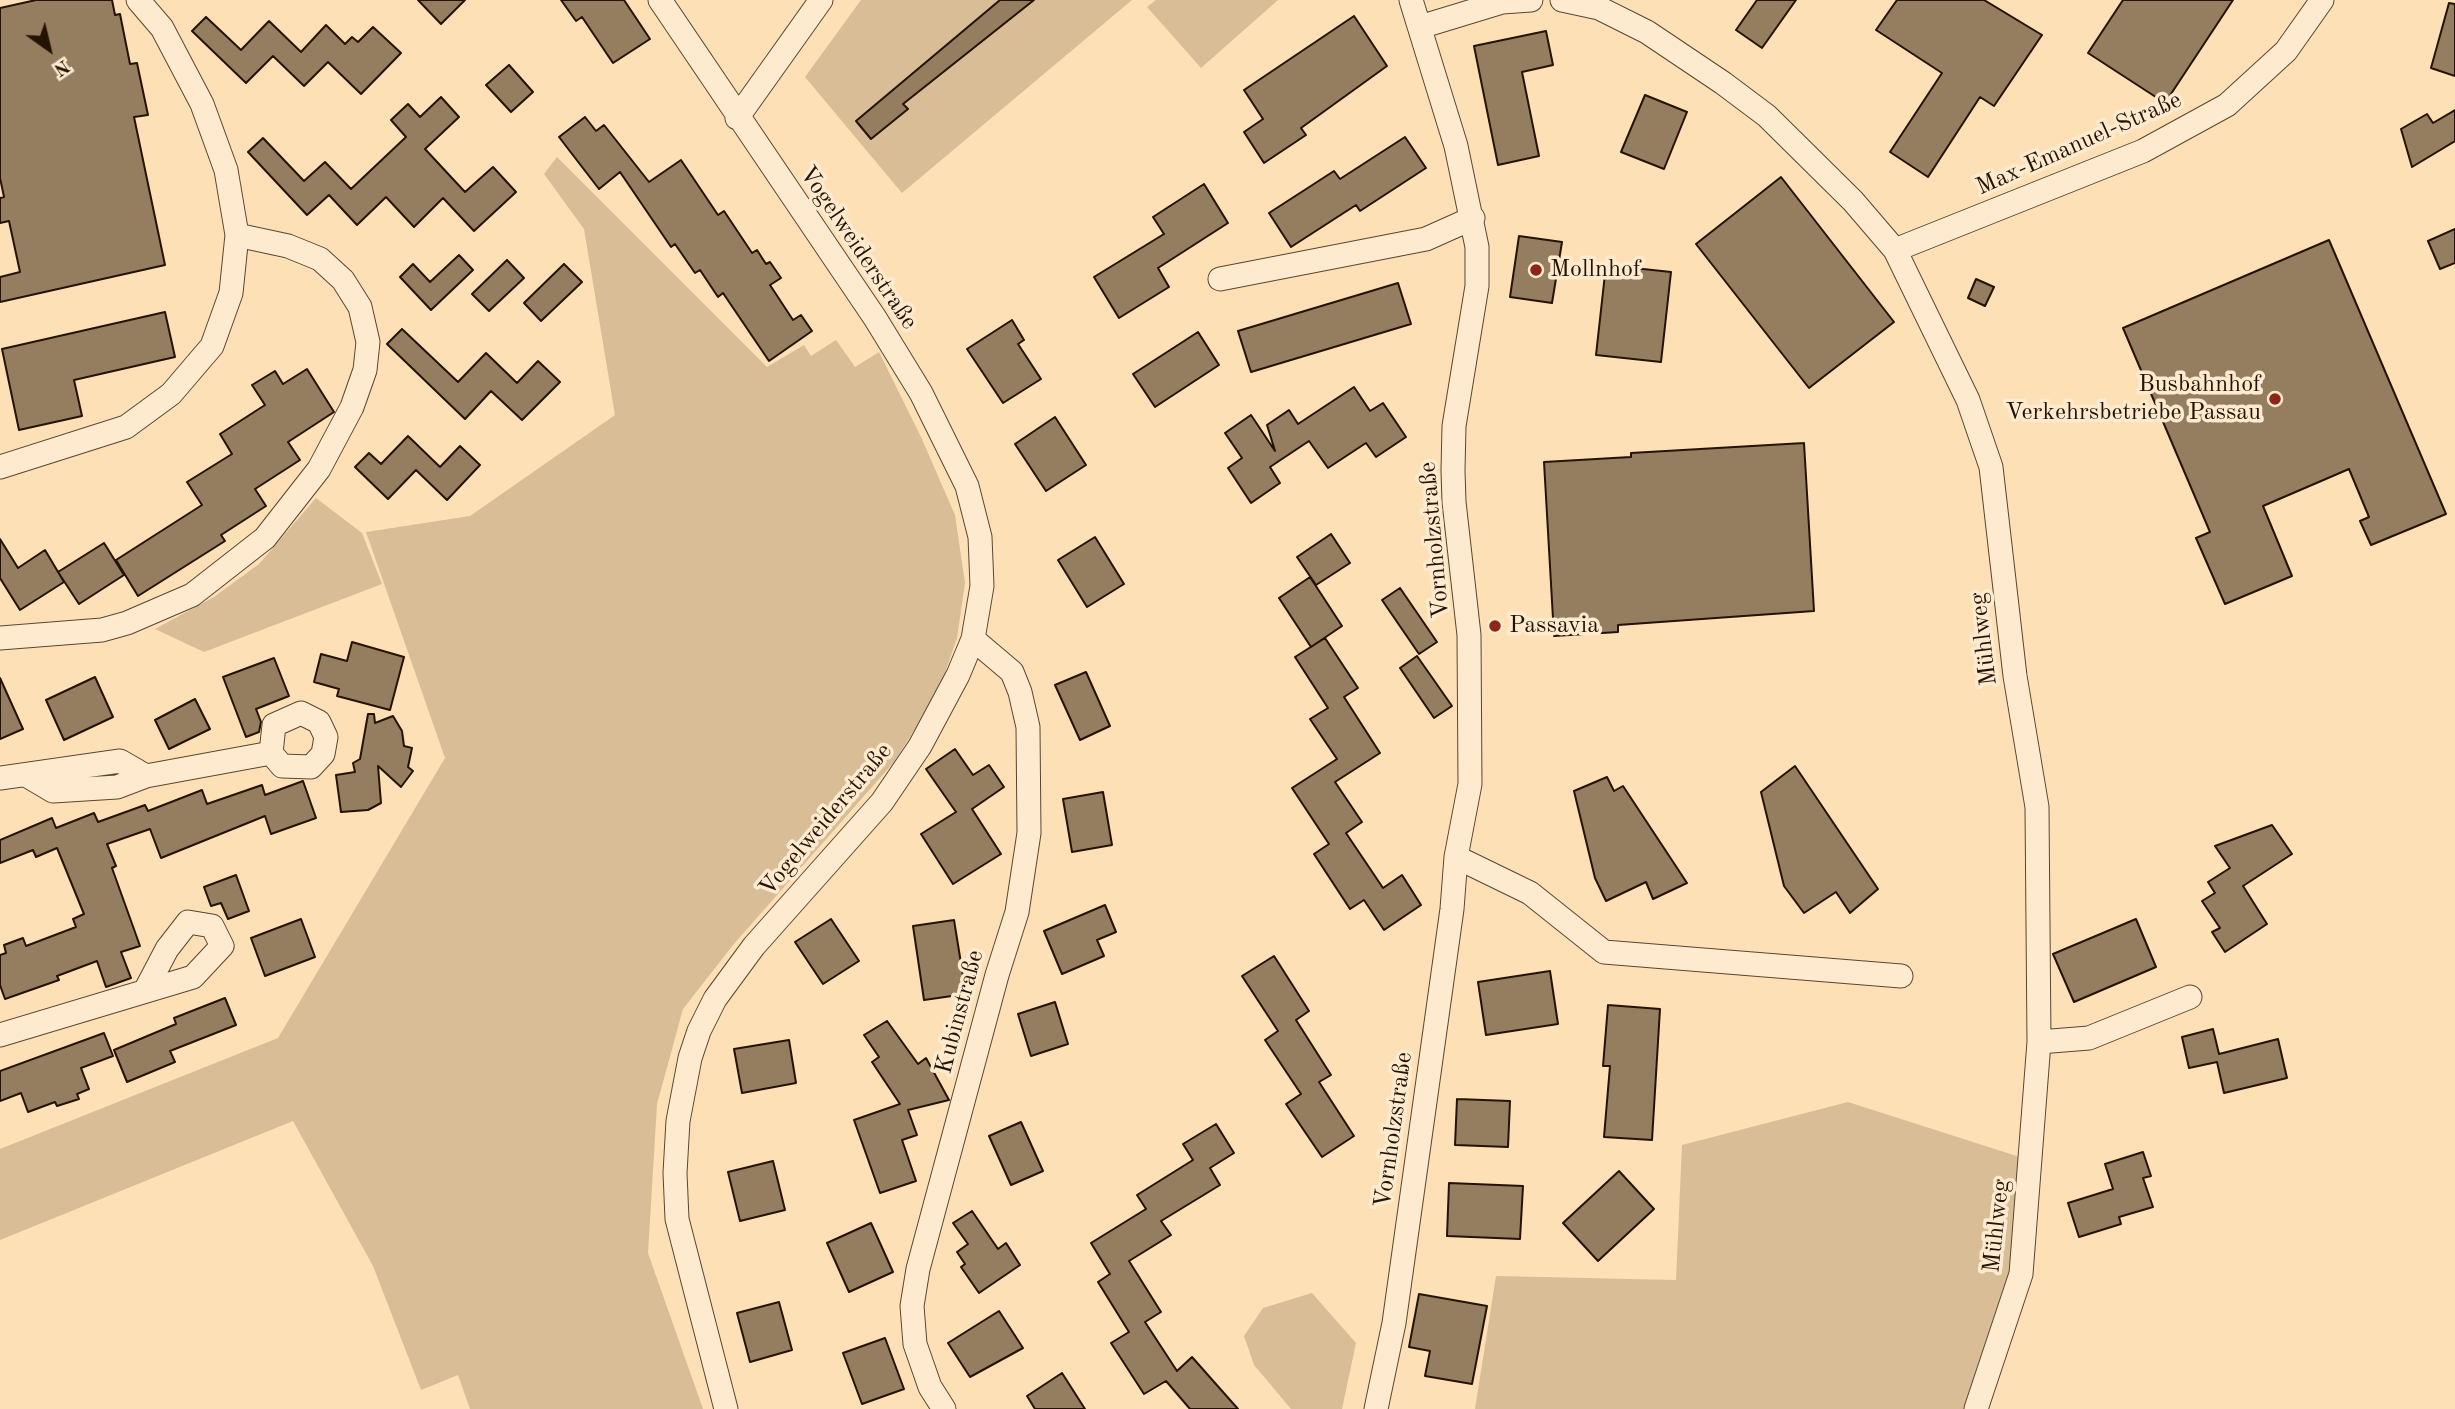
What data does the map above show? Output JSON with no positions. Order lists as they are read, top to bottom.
{
  "streets": {
    "street": [
      "Max-Emanuel-Straße",
      "Vogelweiderstraße",
      "Vornholzstraße",
      "Mühlweg",
      "Kubinstraße"
    ]
  },
  "crossings": [
    ["Max-Emanuel-Straße", "Mühlweg"],
    ["Vogelweiderstraße", "Kubinstraße"]
  ],
  "places": ["Mollnhof", "Busbahnhof Verkehrsbetriebe Passau", "Passavia"],
  "north": "bottom right"
}
